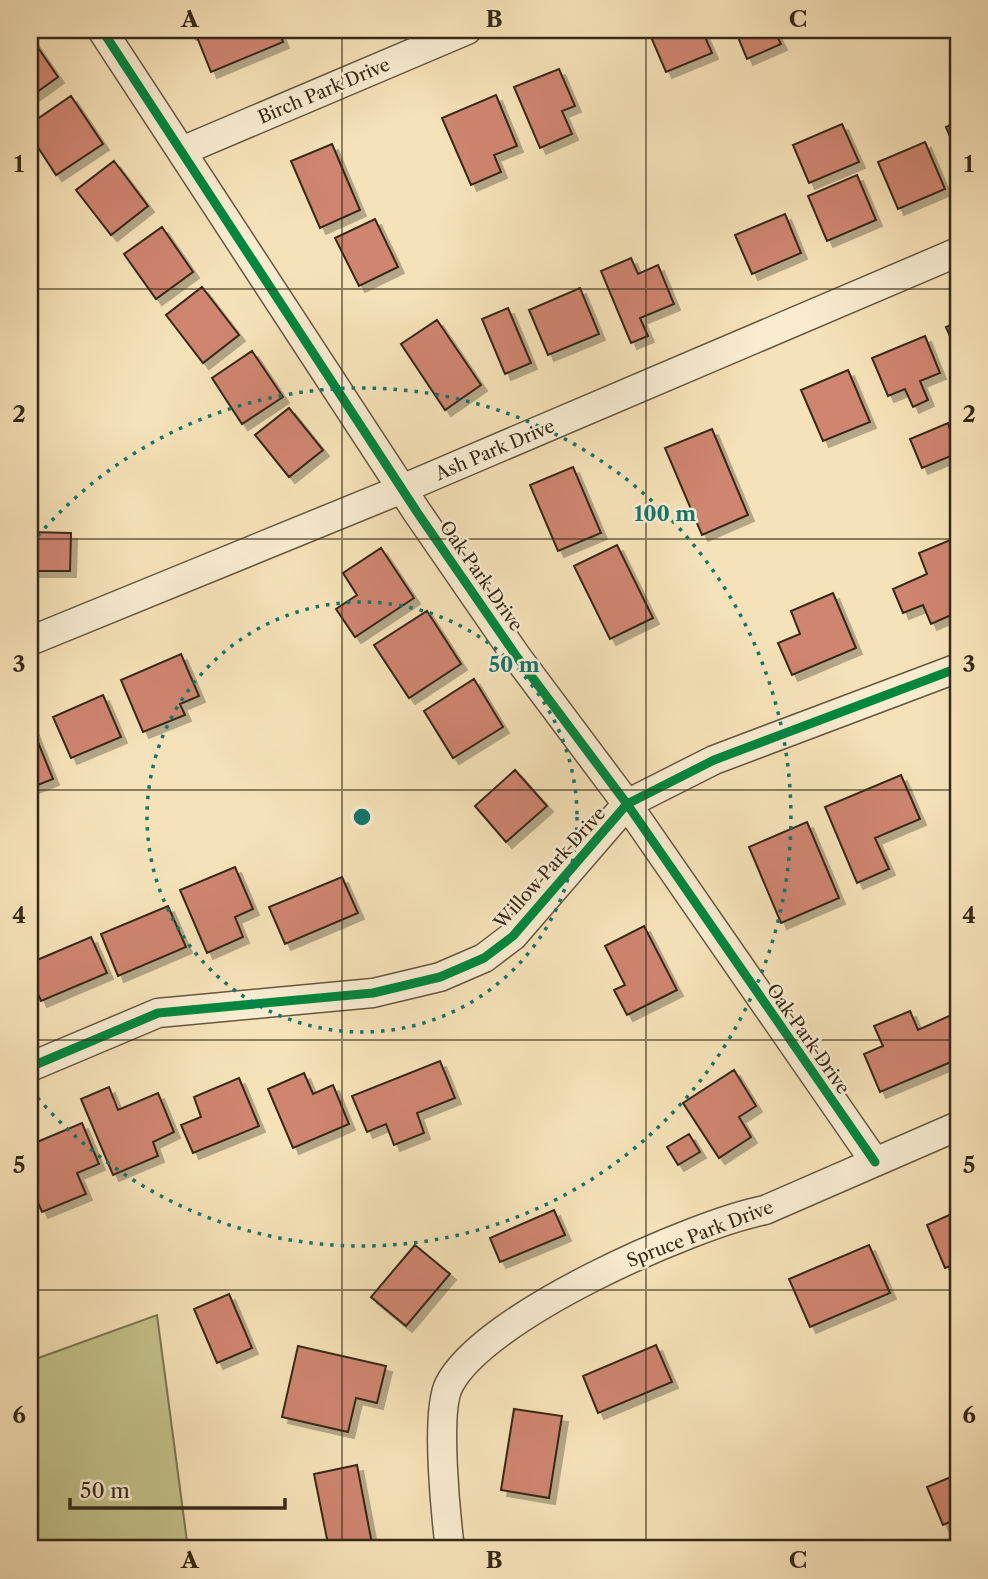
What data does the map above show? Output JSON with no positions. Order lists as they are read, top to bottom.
{
  "streets": {
    "street": [
      "Birch Park Drive",
      "Ash Park Drive",
      "Oak Park Drive",
      "Willow Park Drive",
      "Spruce Park Drive"
    ]
  },
  "crossings": [
    ["Birch Park Drive", "Oak Park Drive"],
    ["Ash Park Drive", "Oak Park Drive"],
    ["Oak Park Drive", "Willow Park Drive"],
    ["Oak Park Drive", "Spruce Park Drive"]
  ],
  "scale_bar": "50 m",
  "grid": {
    "columns": ["A", "B", "C"],
    "rows": [
      "1",
      "2",
      "3",
      "4",
      "5",
      "6"
    ]
  },
  "rings": ["100 m", "50 m"]
}
